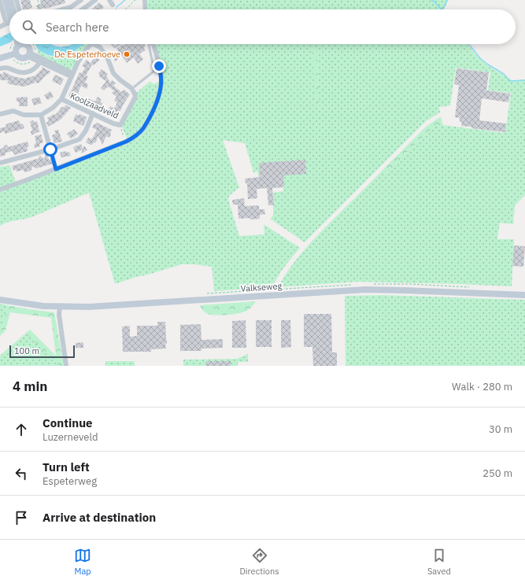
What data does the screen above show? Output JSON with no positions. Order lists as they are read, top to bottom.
{
  "streets": {
    "main road": ["Valkseweg"],
    "street": ["Koolzaadveld"]
  },
  "places": ["De Espeterhoeve"],
  "scale_bar": "100 m",
  "page": {
    "search": "Search here",
    "scale": "100 m",
    "heading": ["4 min", "Walk · 280 m"],
    "list": [
      ["Continue", "Luzerneveld", "30 m"],
      ["Turn left", "Espeterweg", "250 m"],
      "Arrive at destination"
    ],
    "nav": ["Map", "Directions", "Saved"]
  }
}
